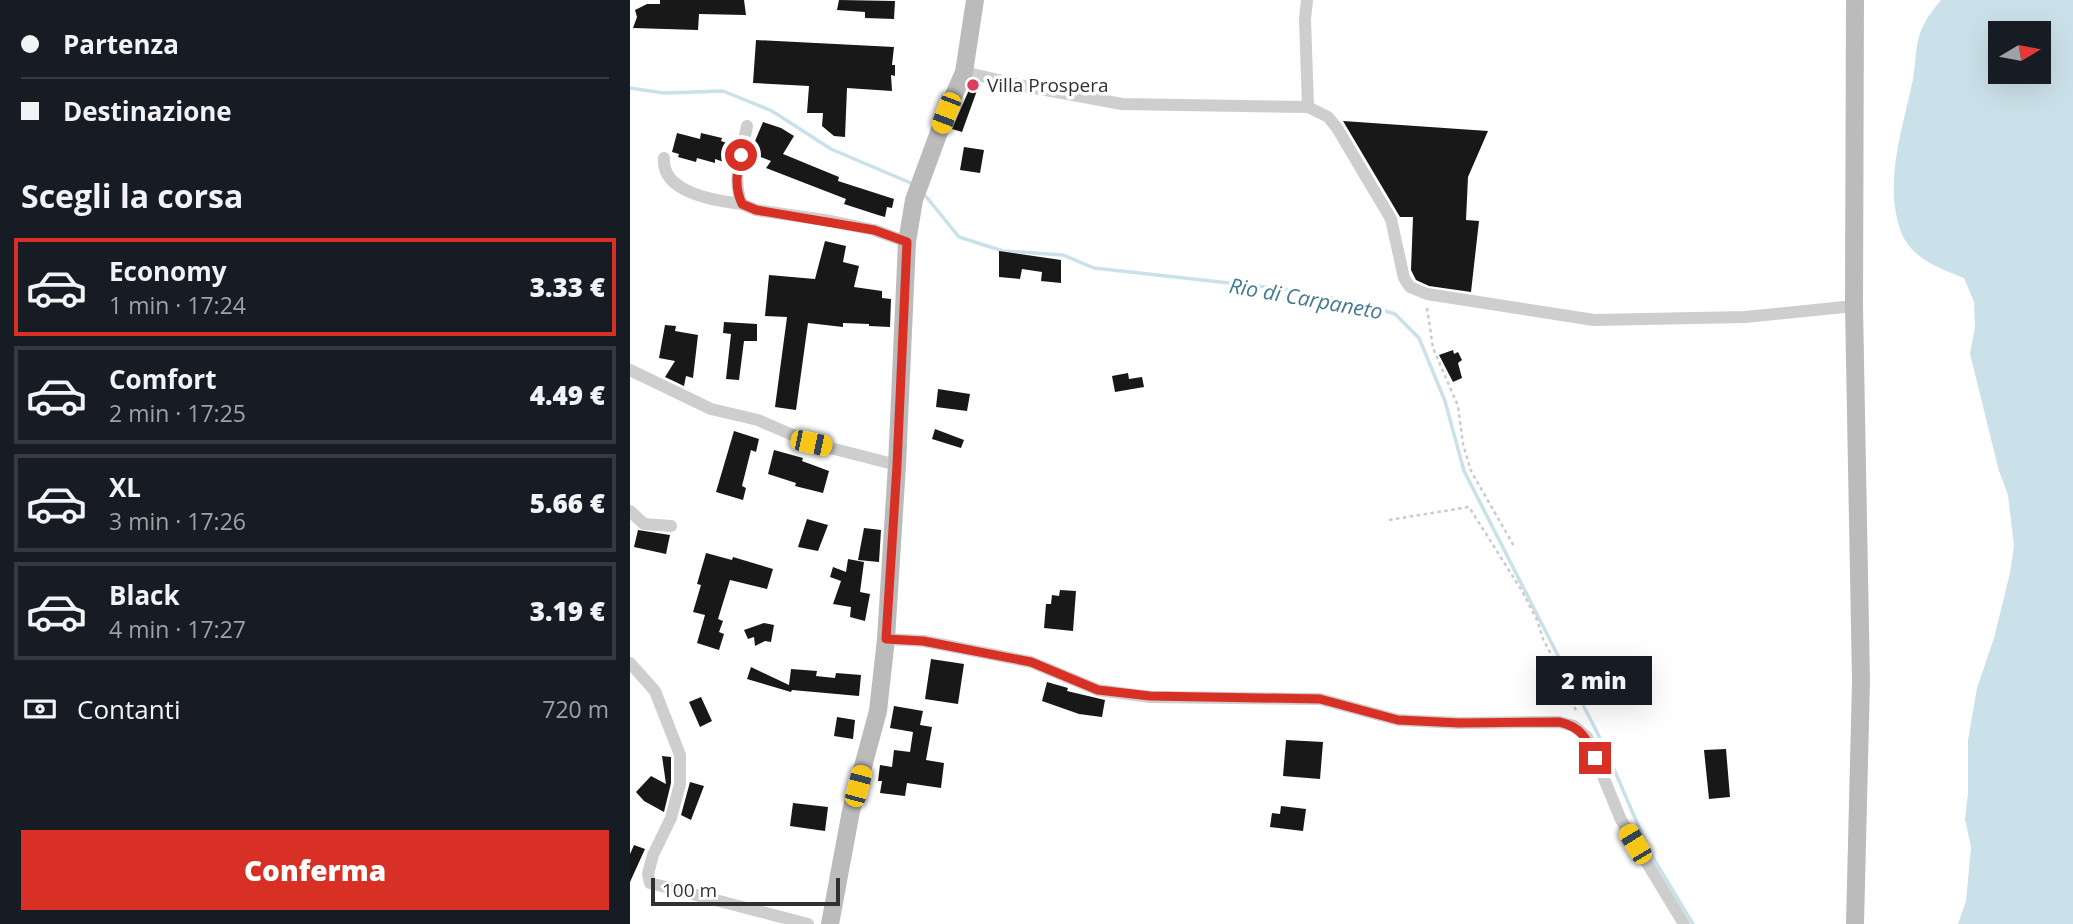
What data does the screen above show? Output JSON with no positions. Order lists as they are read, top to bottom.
{
  "water": ["Rio di Carpaneto"],
  "places": ["Villa Prospera"],
  "scale_bar": "100 m",
  "north": "right",
  "page": {
    "banner": ["Partenza", "Destinazione"],
    "heading": "Scegli la corsa",
    "list": [
      {
        "name": "Economy",
        "note": "1 min · 17:24",
        "value": "3.33 €"
      },
      {
        "name": "Comfort",
        "note": "2 min · 17:25",
        "value": "4.49 €"
      },
      {
        "name": "XL",
        "note": "3 min · 17:26",
        "value": "5.66 €"
      },
      {
        "name": "Black",
        "note": "4 min · 17:27",
        "value": "3.19 €"
      }
    ],
    "bubble": "2 min",
    "pay": ["Contanti", "720 m"],
    "buttons": "Conferma",
    "scale": "100 m"
  }
}
